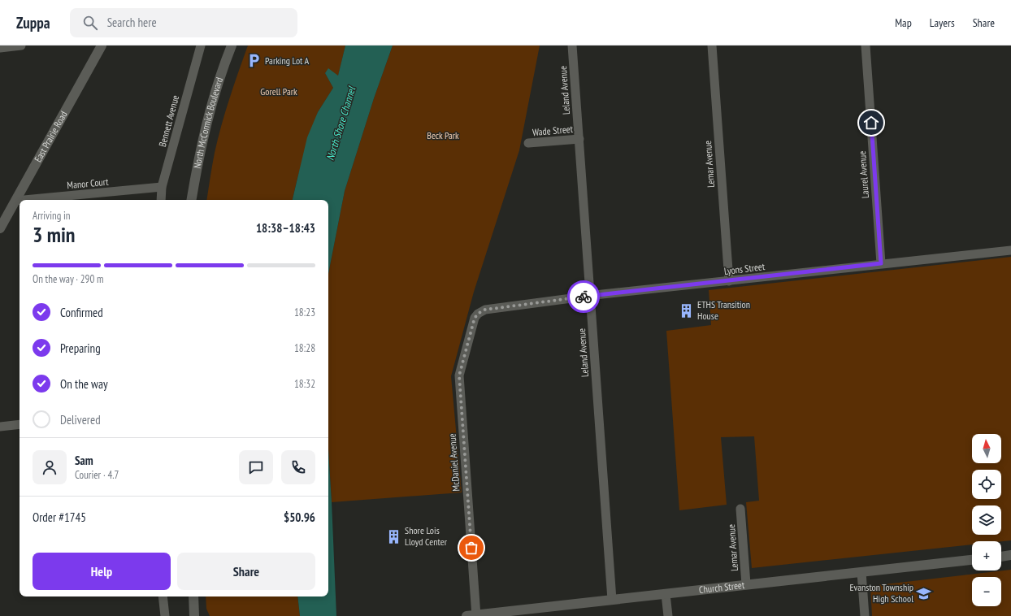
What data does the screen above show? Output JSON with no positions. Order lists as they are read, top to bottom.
{
  "streets": {
    "street": [
      "Leland Avenue",
      "Bennett Avenue",
      "North McCormick Boulevard",
      "Wade Street",
      "East Prairie Road",
      "Lemar Avenue",
      "Laurel Avenue",
      "Manor Court",
      "Lyons Street",
      "McDaniel Avenue",
      "Church Street"
    ]
  },
  "crossings": [
    ["Leland Avenue", "Wade Street"],
    ["Leland Avenue", "Lyons Street"],
    ["Leland Avenue", "Church Street"],
    ["Bennett Avenue", "Manor Court"],
    ["East Prairie Road", "Manor Court"],
    ["Lemar Avenue", "Lyons Street"],
    ["Lemar Avenue", "Church Street"],
    ["Laurel Avenue", "Lyons Street"],
    ["Lyons Street", "McDaniel Avenue"],
    ["McDaniel Avenue", "Church Street"]
  ],
  "water": ["North Shore Channel"],
  "parks": ["Gorell Park", "Beck Park"],
  "places": {
    "parking": ["Parking Lot A"],
    "building": ["ETHS Transition House", "Shore Lois Lloyd Center"],
    "school or university": ["Evanston Township High School"]
  },
  "north": "top",
  "page": {
    "header": "Zuppa",
    "search": "Search here",
    "nav": ["Map", "Layers", "Share"],
    "heading": ["3 min", "Arriving in", "18:38–18:43"],
    "panel": [
      "Sam",
      "Courier · 4.7",
      "Order #1745",
      "$50.96"
    ],
    "bar": "On the way · 290 m",
    "list": [
      ["Confirmed", "18:23"],
      ["Preparing", "18:28"],
      ["On the way", "18:32"],
      "Delivered"
    ],
    "map_buttons": ["+", "−"],
    "buttons": ["Help", "Share"]
  }
}
